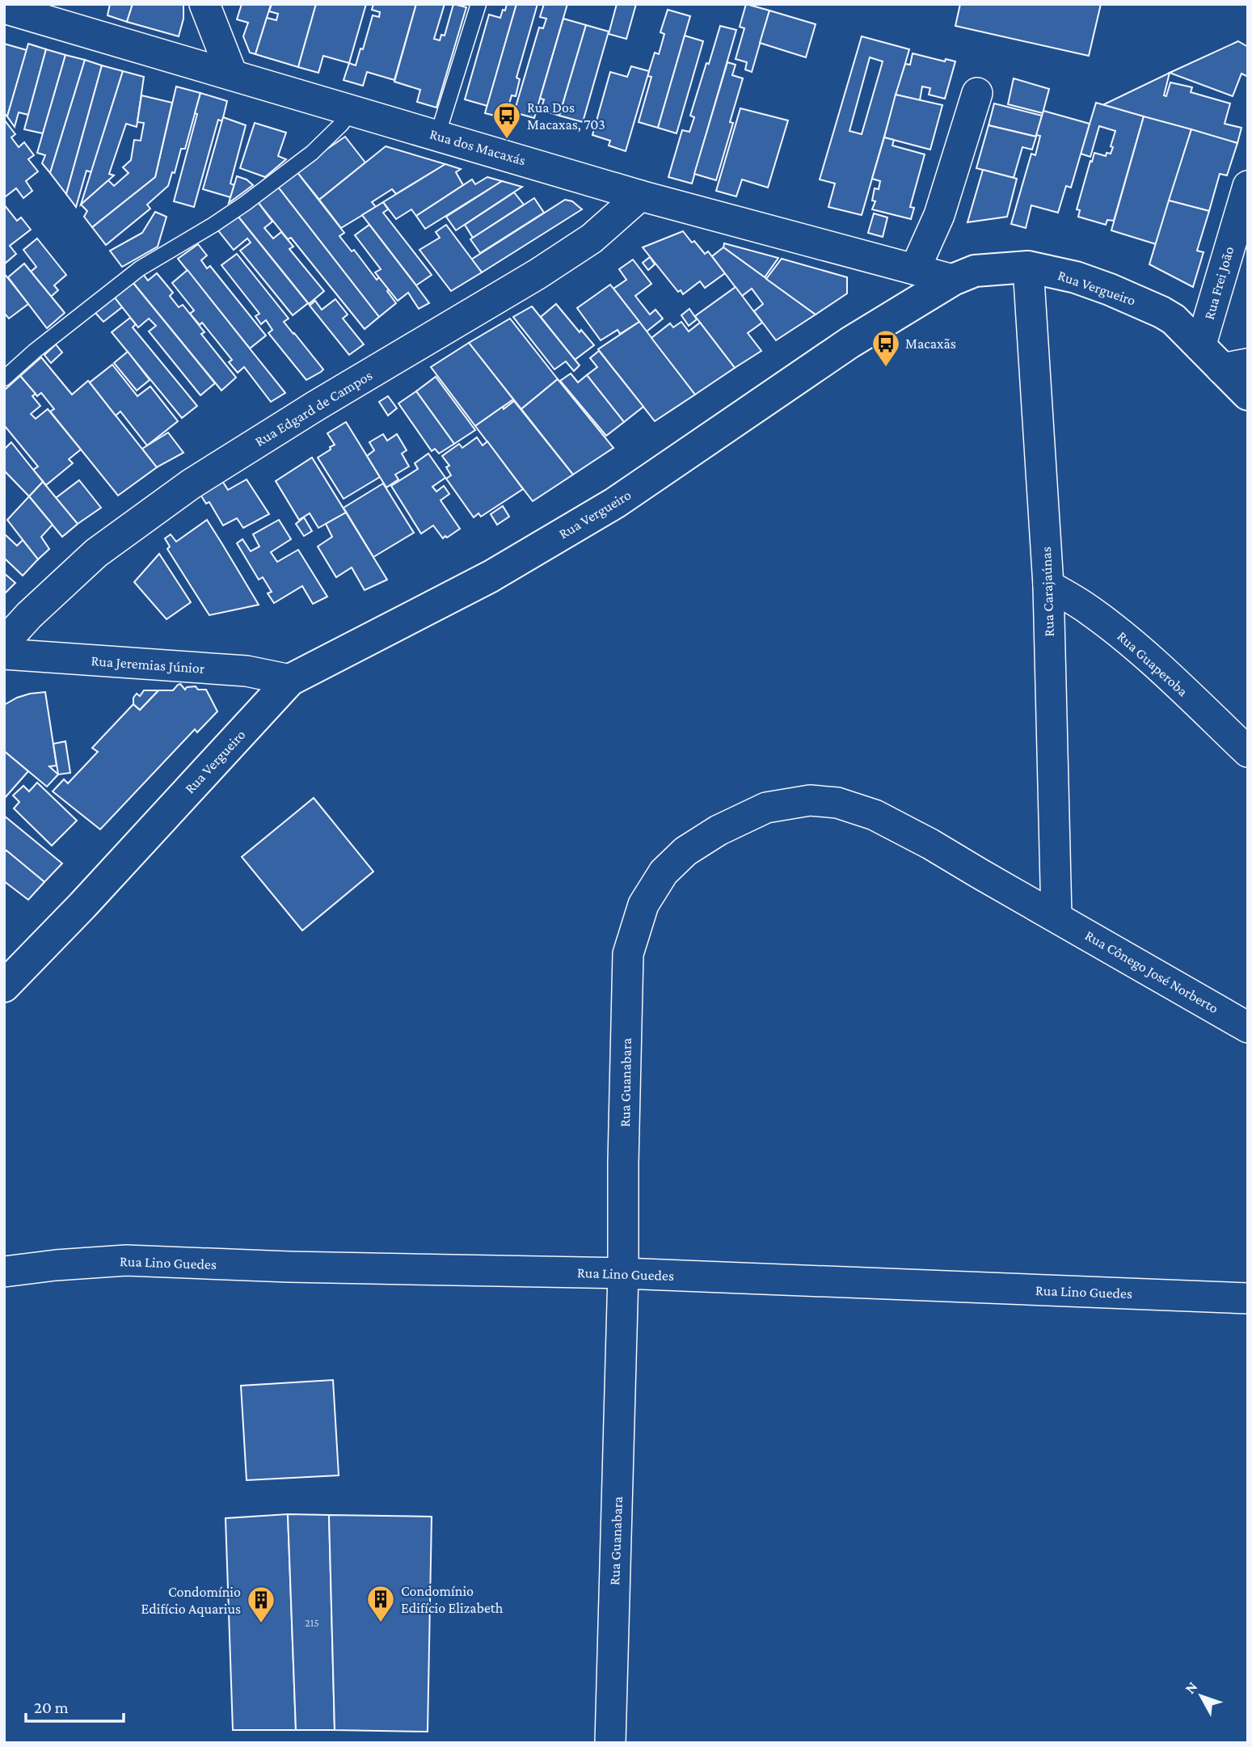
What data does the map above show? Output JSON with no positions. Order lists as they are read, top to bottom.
{
  "streets": {
    "main road": ["Rua Vergueiro"],
    "street": [
      "Rua dos Macaxás",
      "Rua Frei João",
      "Rua Edgard de Campos",
      "Rua Carajaúnas",
      "Rua Guaperoba",
      "Rua Jeremias Júnior",
      "Rua Cônego José Norberto",
      "Rua Guanabara",
      "Rua Lino Guedes"
    ]
  },
  "crossings": [
    ["Rua dos Macaxás", "Rua Vergueiro"],
    ["Rua dos Macaxás", "Rua Edgard de Campos"],
    ["Rua Frei João", "Rua Vergueiro"],
    ["Rua Vergueiro", "Rua Carajaúnas"],
    ["Rua Vergueiro", "Rua Jeremias Júnior"],
    ["Rua Carajaúnas", "Rua Guaperoba"],
    ["Rua Carajaúnas", "Rua Cônego José Norberto"],
    ["Rua Carajaúnas", "Rua Guanabara"],
    ["Rua Cônego José Norberto", "Rua Guanabara"],
    ["Rua Guanabara", "Rua Lino Guedes"]
  ],
  "places": {
    "bus stop": ["Rua Dos Macaxas, 703", "Macaxãs"],
    "building": ["Condomínio Edifício Elizabeth", "Condomínio Edifício Aquarius"]
  },
  "house_numbers": ["215"],
  "scale_bar": "20 m",
  "north": "top left"
}
